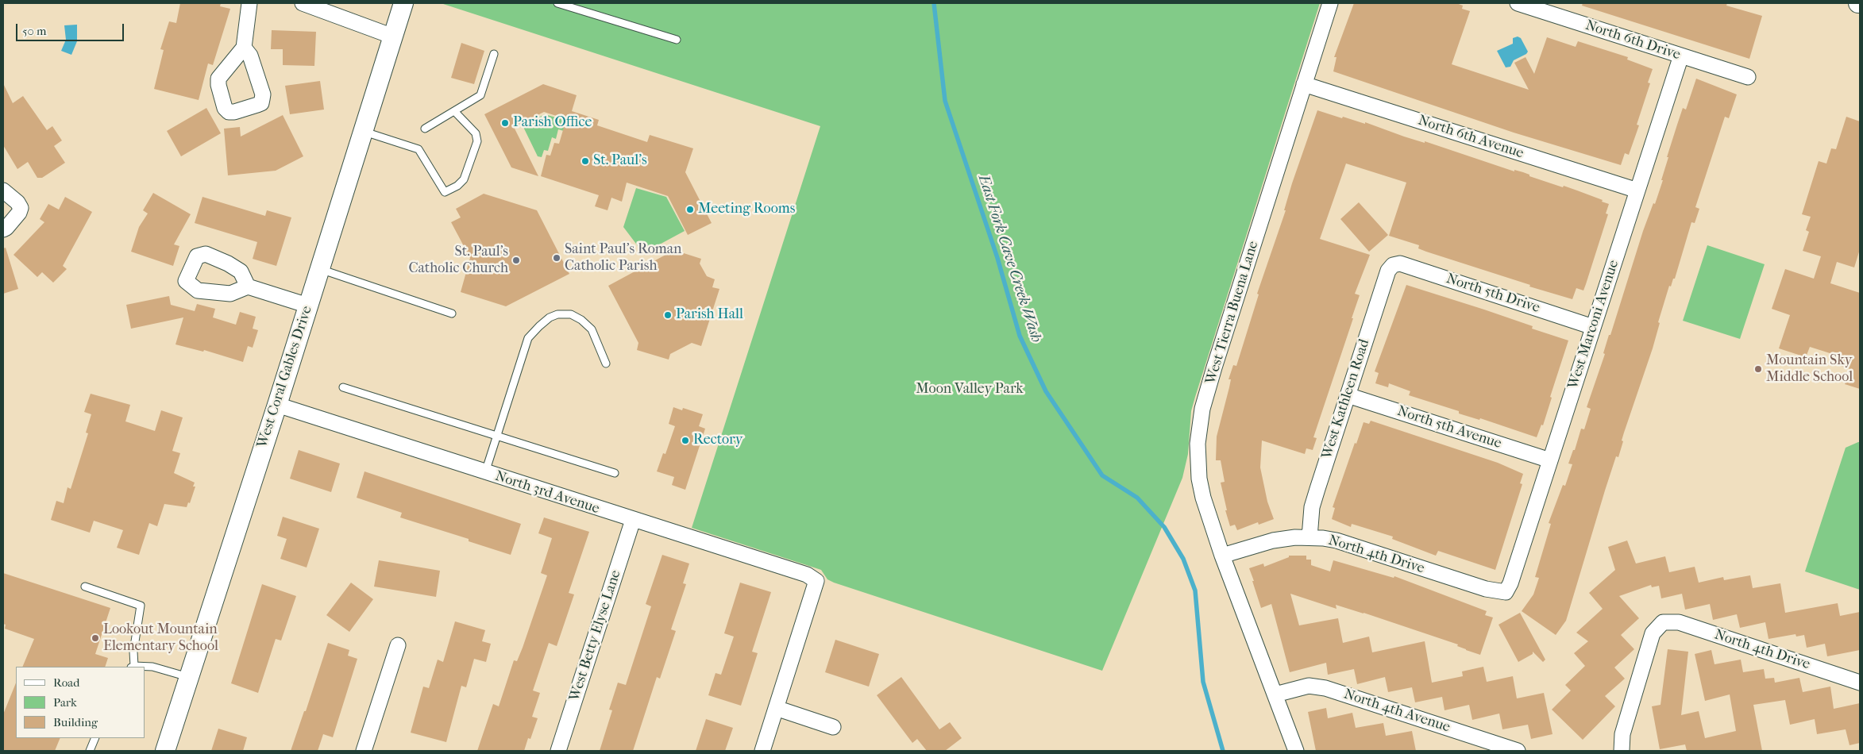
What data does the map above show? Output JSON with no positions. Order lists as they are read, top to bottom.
{
  "streets": {
    "street": [
      "North 6th Drive",
      "North 6th Avenue",
      "North 5th Drive",
      "West Tierra Buena Lane",
      "West Marconi Avenue",
      "West Coral Gables Drive",
      "West Kathleen Road",
      "North 5th Avenue",
      "North 3rd Avenue",
      "North 4th Drive",
      "West Betty Elyse Lane",
      "North 4th Avenue"
    ]
  },
  "crossings": [
    ["North 6th Drive", "West Marconi Avenue"],
    ["North 6th Avenue", "West Tierra Buena Lane"],
    ["North 6th Avenue", "West Marconi Avenue"],
    ["North 5th Drive", "West Marconi Avenue"],
    ["North 5th Drive", "West Kathleen Road"],
    ["West Tierra Buena Lane", "North 4th Drive"],
    ["West Tierra Buena Lane", "North 4th Avenue"],
    ["West Marconi Avenue", "North 5th Avenue"],
    ["West Marconi Avenue", "North 4th Drive"],
    ["West Coral Gables Drive", "North 3rd Avenue"],
    ["West Kathleen Road", "North 5th Avenue"],
    ["West Kathleen Road", "North 4th Drive"],
    ["North 3rd Avenue", "West Betty Elyse Lane"]
  ],
  "water": ["East Fork Cave Creek Wash"],
  "parks": ["Moon Valley Park"],
  "places": [
    "Parish Office",
    "St. Paul's",
    "Meeting Rooms",
    "Saint Paul's Roman Catholic Parish",
    "St. Paul's Catholic Church",
    "Parish Hall",
    "Mountain Sky Middle School",
    "Rectory",
    "Lookout Mountain Elementary School"
  ],
  "legend": ["Road", "Park", "Building"],
  "scale_bar": "50 m"
}
